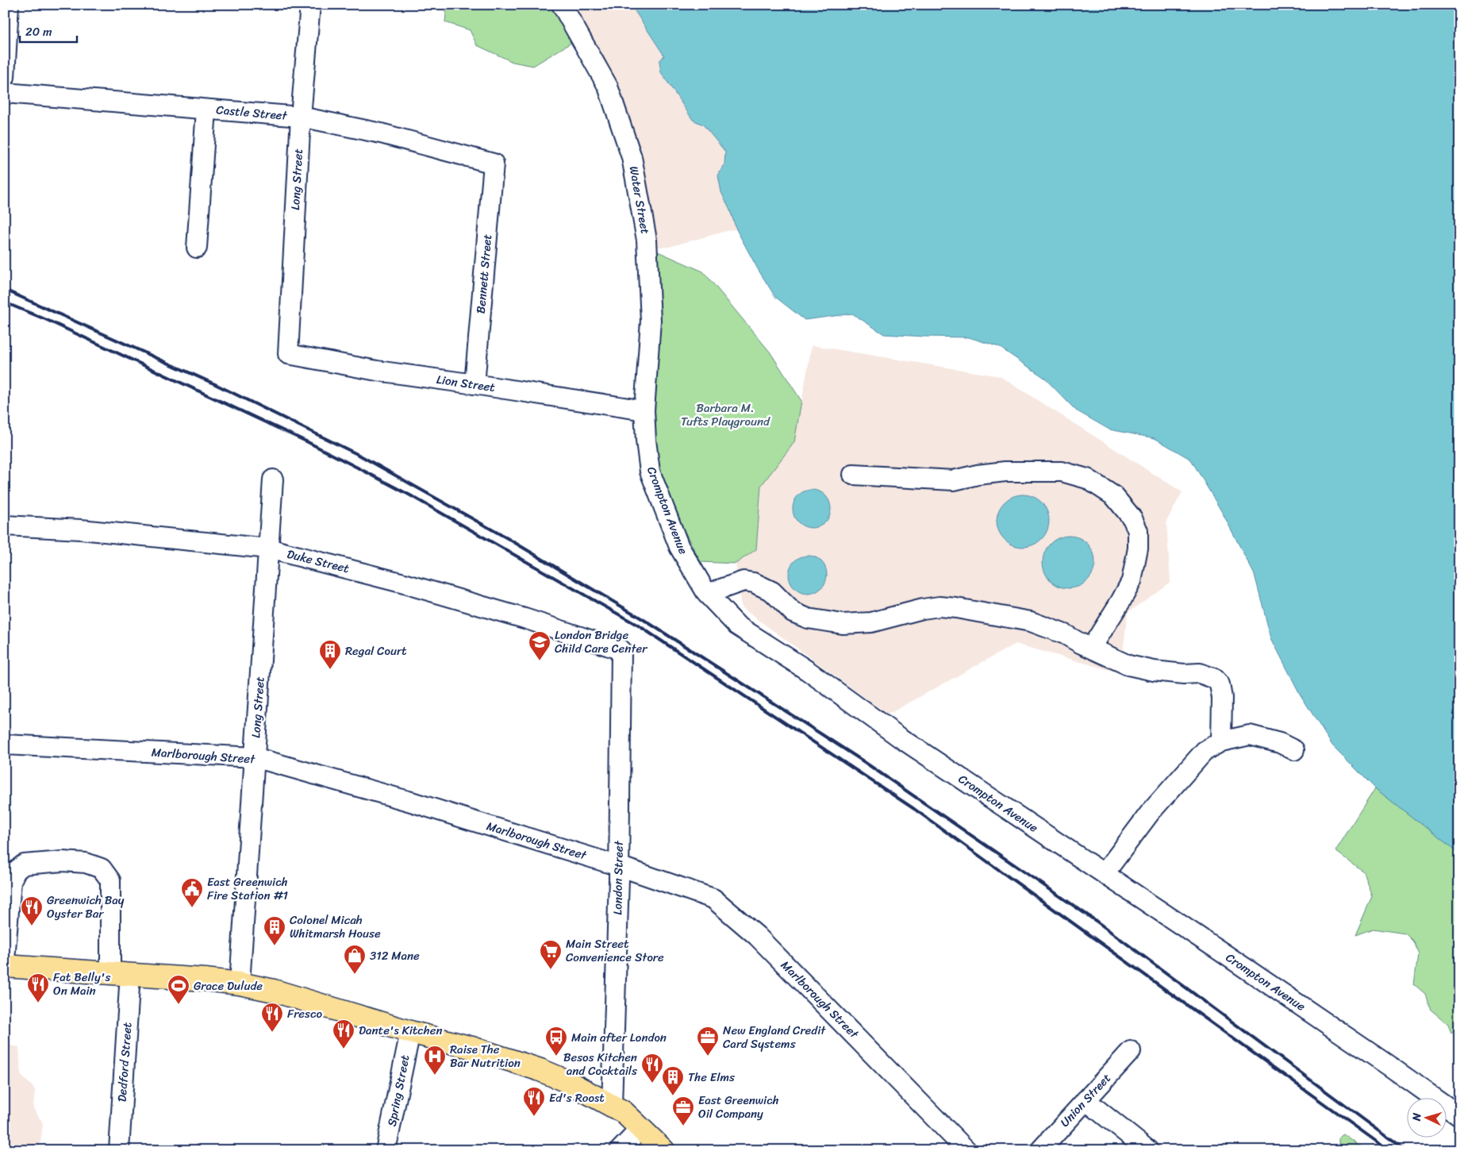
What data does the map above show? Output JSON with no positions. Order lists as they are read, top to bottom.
{
  "streets": {
    "street": [
      "Castle Street",
      "Long Street",
      "Water Street",
      "Bennett Street",
      "Lion Street",
      "Crompton Avenue",
      "Duke Street",
      "Marlborough Street",
      "London Street",
      "Dedford Street",
      "Spring Street",
      "Union Street"
    ]
  },
  "crossings": [
    ["Castle Street", "Long Street"],
    ["Castle Street", "Bennett Street"],
    ["Long Street", "Lion Street"],
    ["Long Street", "Duke Street"],
    ["Long Street", "Marlborough Street"],
    ["Water Street", "Lion Street"],
    ["Water Street", "Crompton Avenue"],
    ["Bennett Street", "Lion Street"],
    ["Lion Street", "Crompton Avenue"],
    ["Duke Street", "London Street"],
    ["Marlborough Street", "London Street"]
  ],
  "parks": ["Barbara M. Tufts Playground"],
  "places": {
    "school or university": ["London Bridge Child Care Center"],
    "building": ["Regal Court", "Colonel Micah Whitmarsh House", "The Elms"],
    "public building": ["East Greenwich Fire Station #1"],
    "restaurant": [
      "Greenwich Bay Oyster Bar",
      "Fat Belly's On Main",
      "Fresco",
      "Dante's Kitchen",
      "Besos Kitchen and Cocktails",
      "Ed's Roost"
    ],
    "supermarket": ["Main Street Convenience Store"],
    "shop": ["312 Mane"],
    "sports": ["Grace Dulude"],
    "bus stop": ["Main after London"],
    "office": ["New England Credit Card Systems", "East Greenwich Oil Company"],
    "hospital": ["Raise The Bar Nutrition"]
  },
  "scale_bar": "20 m",
  "north": "left"
}
